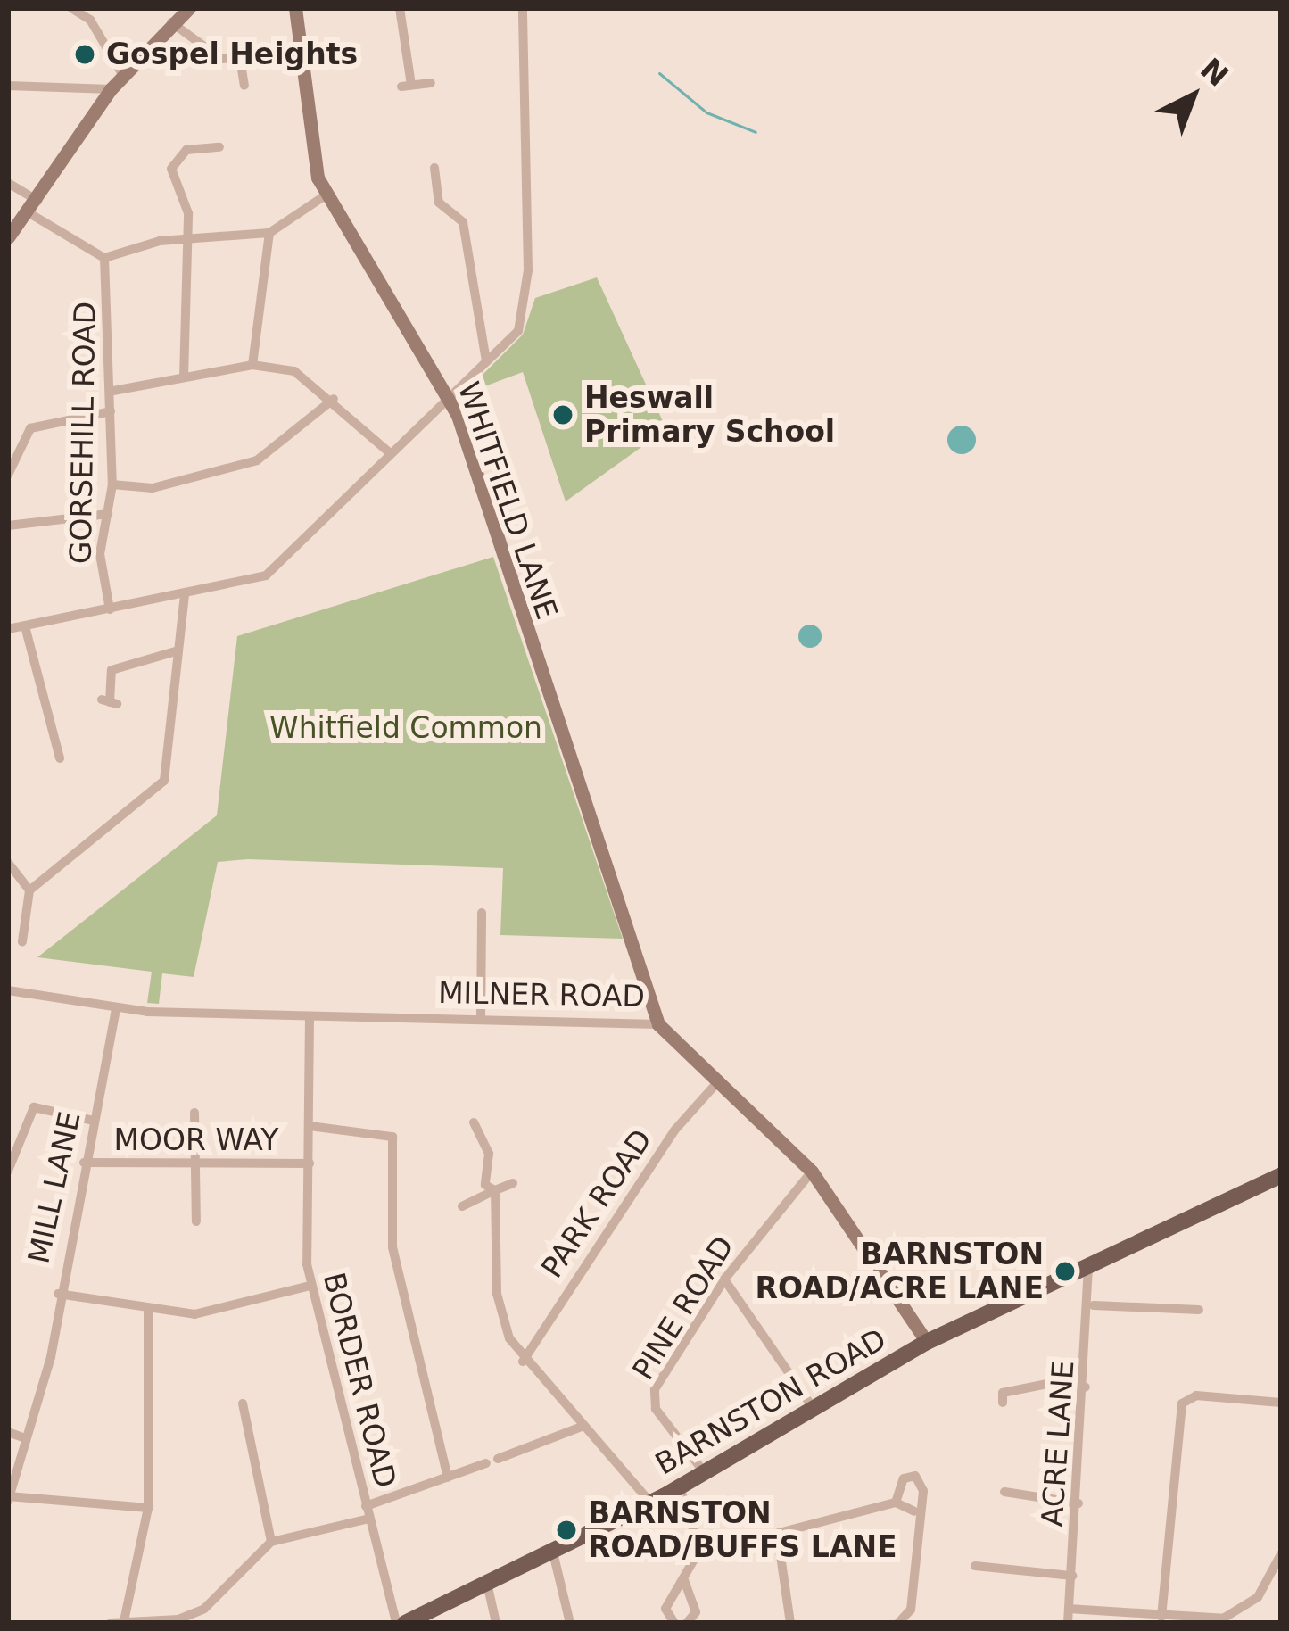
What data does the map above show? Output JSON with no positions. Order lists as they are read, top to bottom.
{
  "streets": {
    "main road": ["BARNSTON ROAD"],
    "street": [
      "GORSEHILL ROAD",
      "WHITFIELD LANE",
      "MILNER ROAD",
      "MOOR WAY",
      "MILL LANE",
      "PARK ROAD",
      "PINE ROAD",
      "BORDER ROAD",
      "ACRE LANE"
    ]
  },
  "crossings": [
    ["WHITFIELD LANE", "MILNER ROAD"],
    ["MILNER ROAD", "MILL LANE"],
    ["MILNER ROAD", "PARK ROAD"],
    ["MILNER ROAD", "PINE ROAD"],
    ["MILNER ROAD", "BORDER ROAD"],
    ["MILNER ROAD", "BARNSTON ROAD"],
    ["MOOR WAY", "MILL LANE"],
    ["MOOR WAY", "BORDER ROAD"],
    ["PINE ROAD", "BARNSTON ROAD"],
    ["BARNSTON ROAD", "ACRE LANE"]
  ],
  "parks": ["Whitfield Common"],
  "places": [
    "Gospel Heights",
    "Heswall Primary School",
    "BARNSTON ROAD/ACRE LANE",
    "BARNSTON ROAD/BUFFS LANE"
  ],
  "north": "top right"
}
